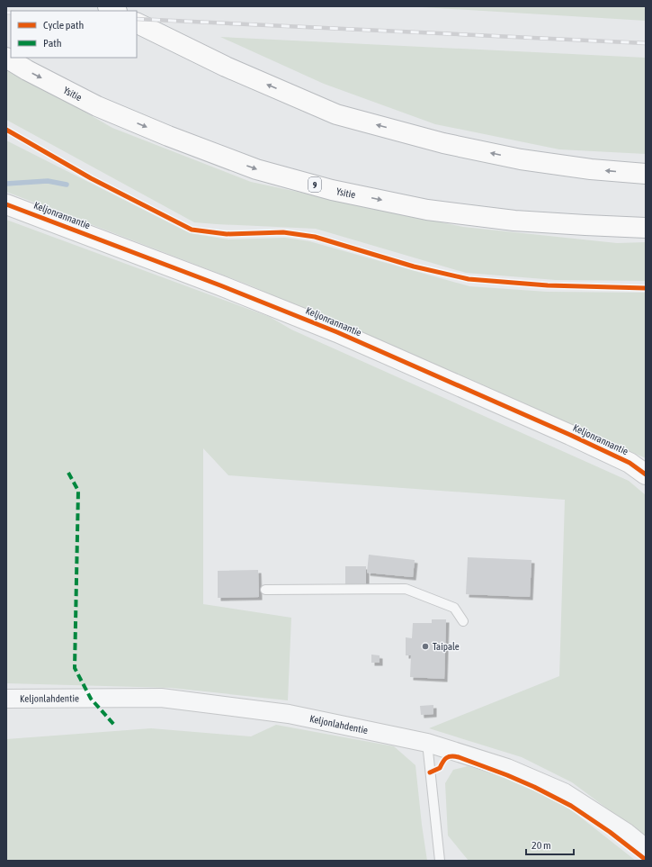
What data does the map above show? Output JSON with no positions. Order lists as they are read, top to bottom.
{
  "streets": {
    "main road": ["Ysitie", "9", "Keljonrannantie"],
    "street": ["Keljonlahdentie"]
  },
  "places": ["Taipale"],
  "legend": ["Cycle path", "Path"],
  "scale_bar": "20 m"
}
